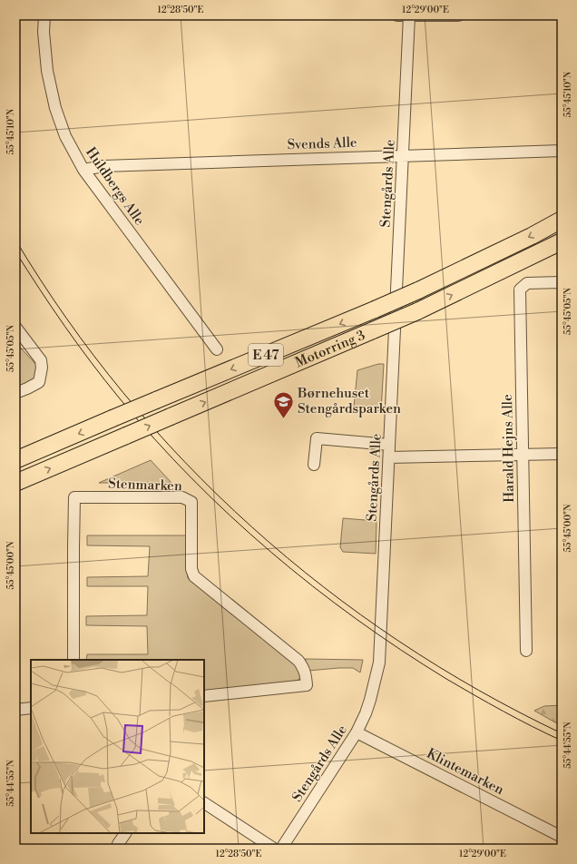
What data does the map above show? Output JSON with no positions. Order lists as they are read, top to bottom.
{
  "streets": {
    "highway": ["Motorring 3", "E 47"],
    "street": [
      "Svends Alle",
      "Stengårds Alle",
      "Huldbergs Alle",
      "Harald Hejns Alle",
      "Stenmarken",
      "Klintemarken"
    ]
  },
  "crossings": [
    ["Svends Alle", "Stengårds Alle"],
    ["Svends Alle", "Huldbergs Alle"],
    ["Stengårds Alle", "Klintemarken"]
  ],
  "places": {
    "school or university": ["Børnehuset Stengårdsparken"]
  },
  "coordinates": [
    "12°28'50\"E",
    "12°29'00\"E",
    "55°45'10\"N",
    "55°45'05\"N",
    "55°45'00\"N",
    "55°44'55\"N"
  ]
}
